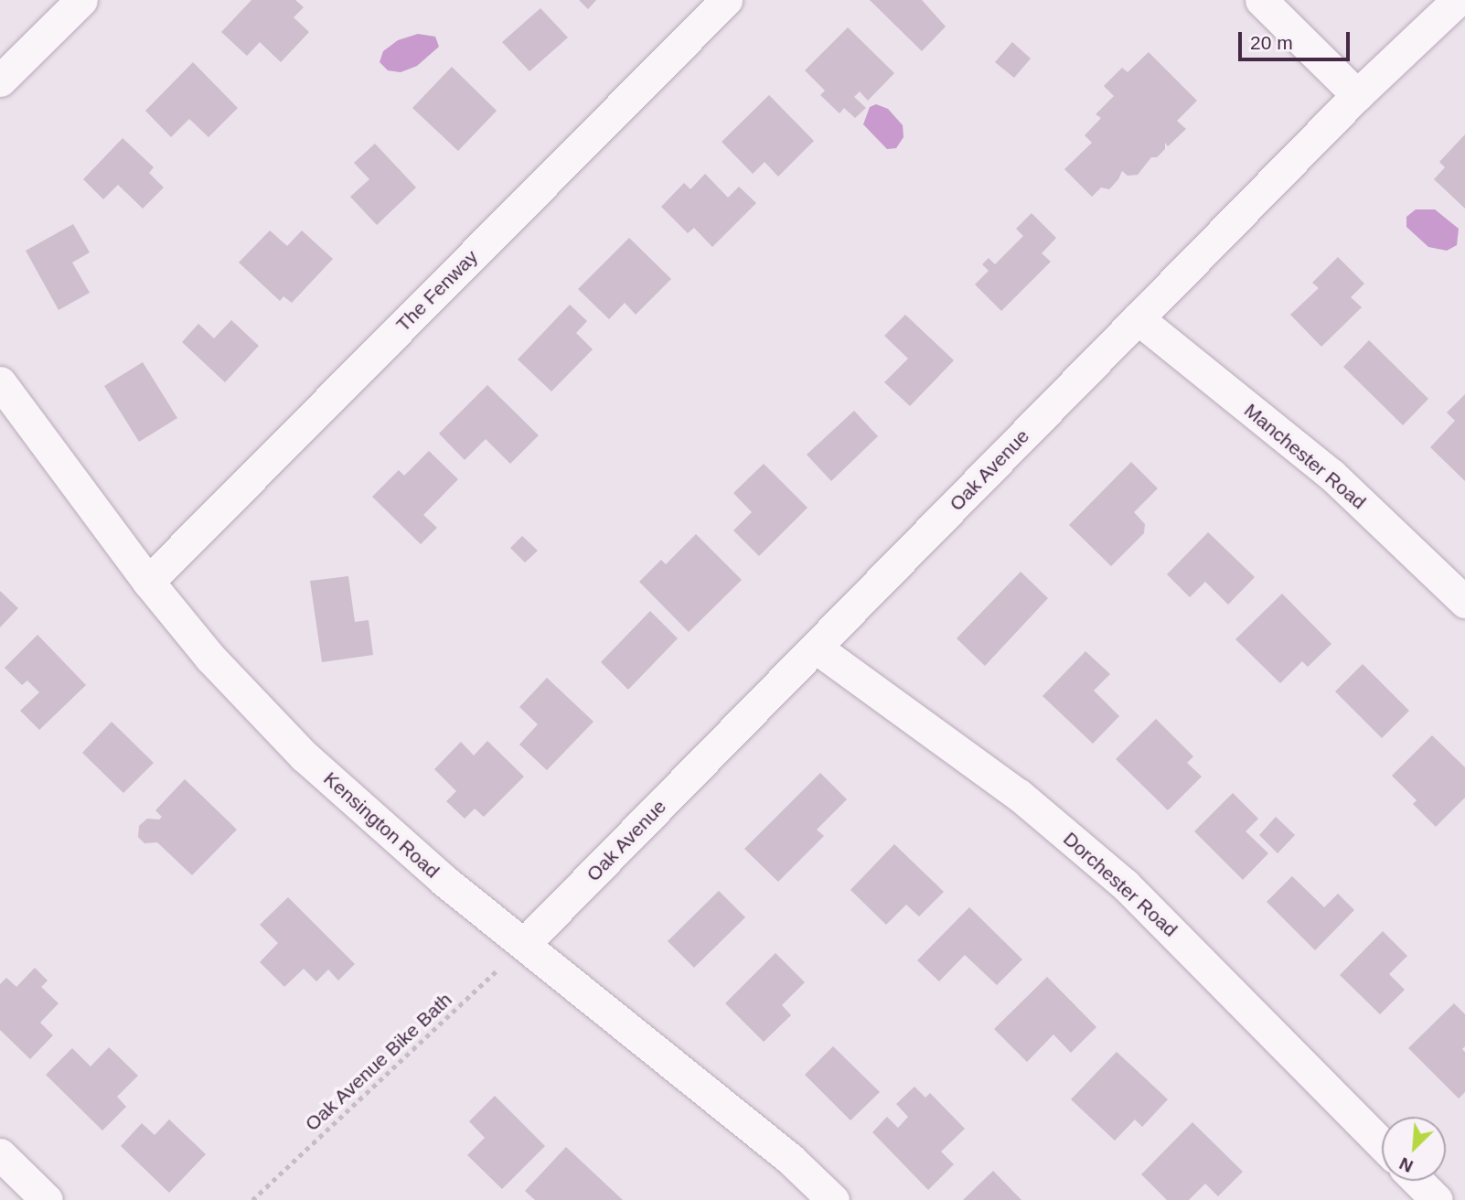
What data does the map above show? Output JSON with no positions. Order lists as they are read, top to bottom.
{
  "streets": {
    "street": [
      "The Fenway",
      "Manchester Road",
      "Oak Avenue",
      "Kensington Road",
      "Dorchester Road"
    ],
    "path": ["Oak Avenue Bike Bath"]
  },
  "crossings": [
    ["The Fenway", "Kensington Road"],
    ["Manchester Road", "Oak Avenue"],
    ["Oak Avenue", "Kensington Road"],
    ["Oak Avenue", "Dorchester Road"],
    ["Oak Avenue", "Oak Avenue Bike Bath"],
    ["Kensington Road", "Oak Avenue Bike Bath"]
  ],
  "scale_bar": "20 m",
  "north": "bottom left"
}
